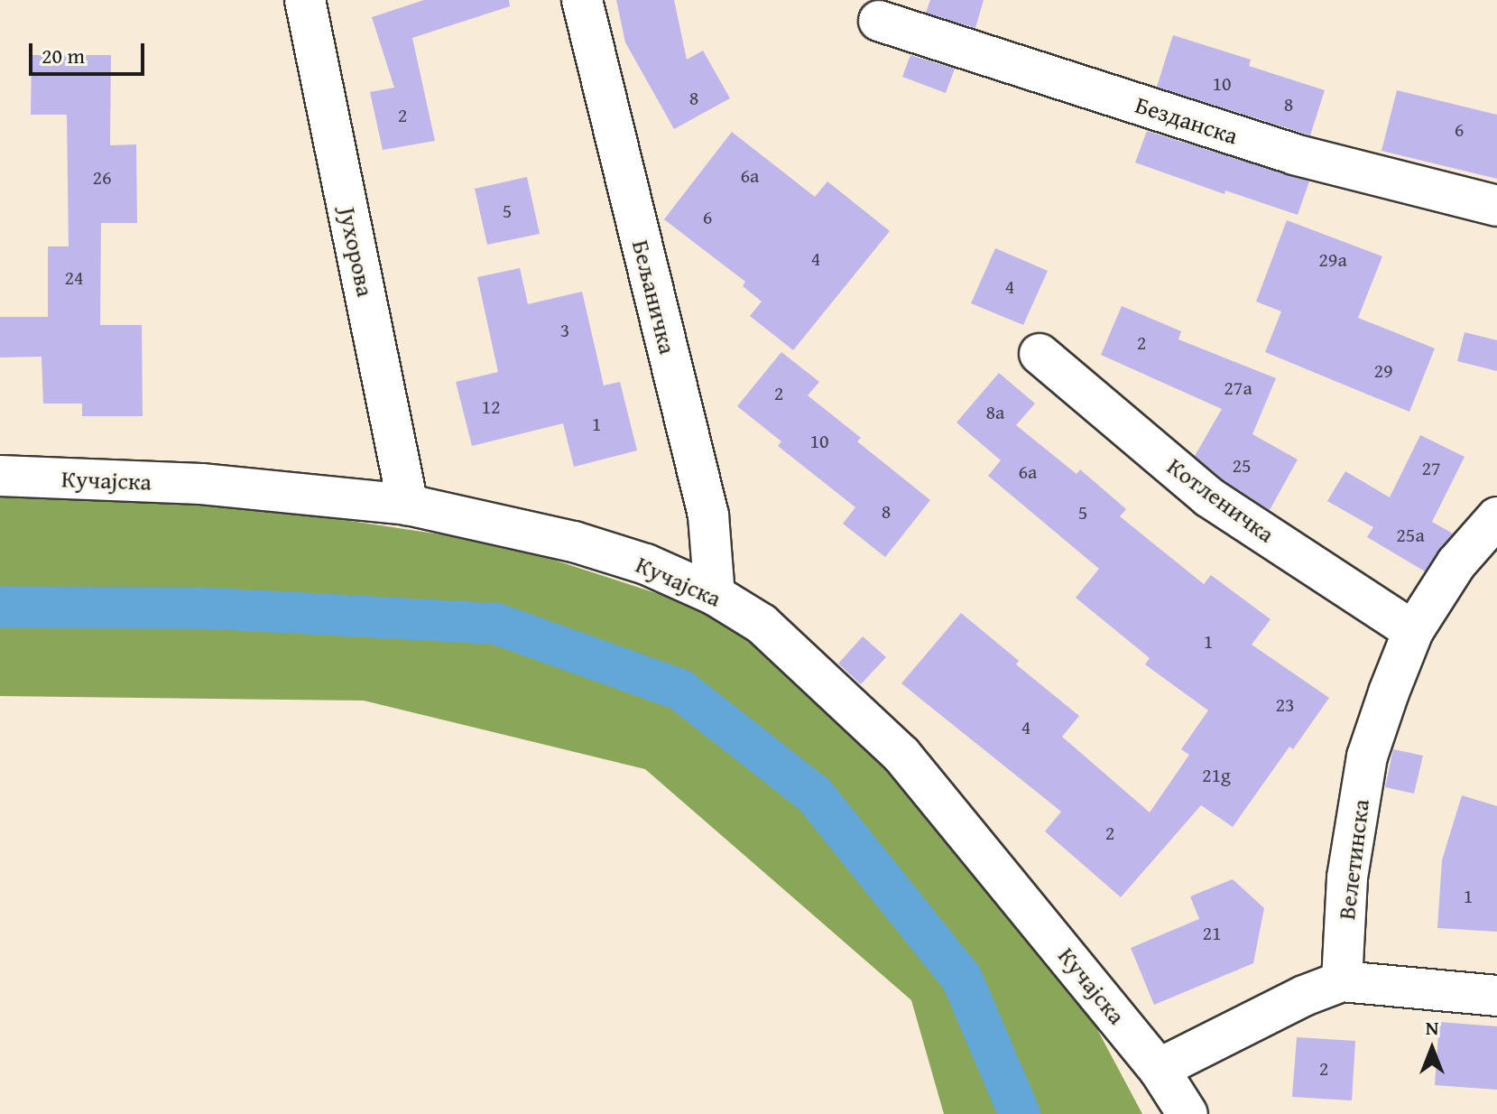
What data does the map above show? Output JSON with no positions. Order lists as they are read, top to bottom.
{
  "streets": {
    "street": [
      "Безданска",
      "Јухорова",
      "Бељаничка",
      "Кучајска",
      "Котленичка",
      "Велетинска"
    ]
  },
  "crossings": [
    ["Јухорова", "Кучајска"],
    ["Бељаничка", "Кучајска"],
    ["Котленичка", "Велетинска"]
  ],
  "house_numbers": [
    "10",
    "8",
    "8",
    "2",
    "6",
    "6a",
    "26",
    "5",
    "6",
    "4",
    "29a",
    "24",
    "4",
    "3",
    "2",
    "29",
    "27a",
    "2",
    "12",
    "8a",
    "1",
    "10",
    "25",
    "27",
    "6a",
    "8",
    "5",
    "25a",
    "1",
    "23",
    "4",
    "21g",
    "2",
    "1",
    "21",
    "2"
  ],
  "scale_bar": "20 m",
  "north": "top"
}
